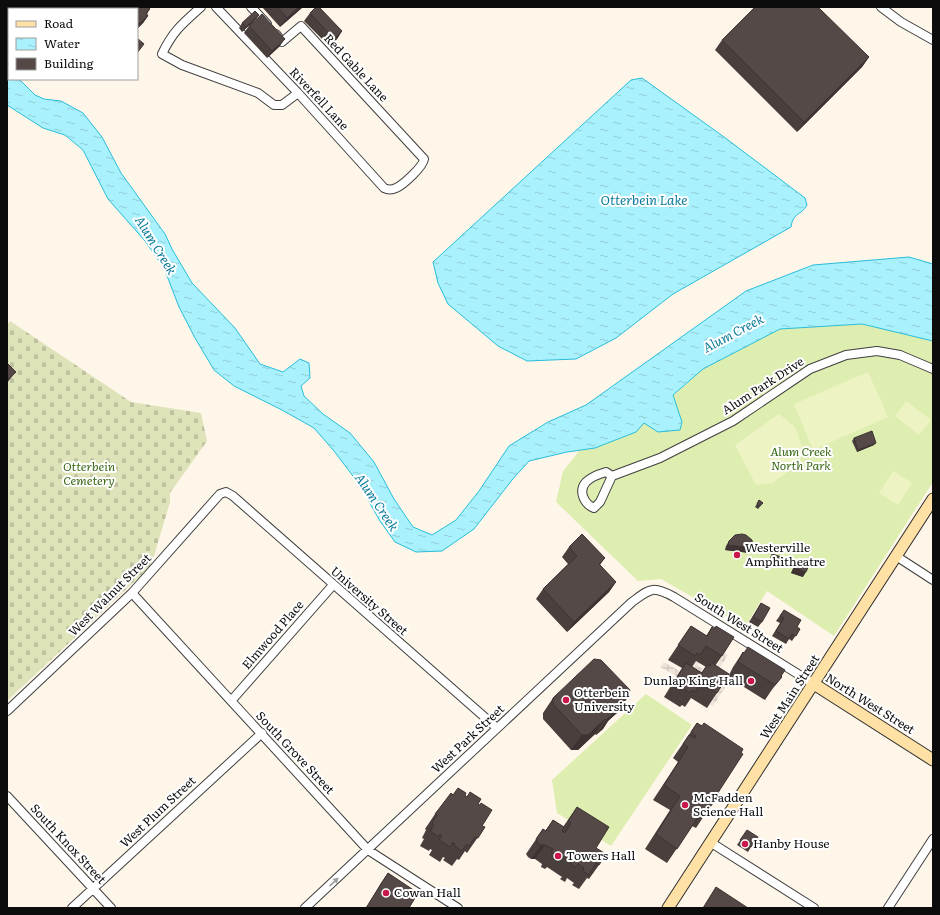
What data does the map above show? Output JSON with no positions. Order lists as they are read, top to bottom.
{
  "streets": {
    "main road": ["West Main Street", "North West Street"],
    "street": [
      "Red Gable Lane",
      "Riverfell Lane",
      "Alum Park Drive",
      "West Walnut Street",
      "University Street",
      "South West Street",
      "Elmwood Place",
      "West Park Street",
      "South Grove Street",
      "West Plum Street",
      "South Knox Street"
    ]
  },
  "crossings": [
    ["Red Gable Lane", "Riverfell Lane"],
    ["West Walnut Street", "University Street"],
    ["West Walnut Street", "South Grove Street"],
    ["University Street", "Elmwood Place"],
    ["University Street", "West Park Street"],
    ["South West Street", "West Main Street"],
    ["South West Street", "North West Street"],
    ["South West Street", "West Park Street"],
    ["Elmwood Place", "South Grove Street"],
    ["West Main Street", "North West Street"],
    ["West Park Street", "South Grove Street"],
    ["South Grove Street", "West Plum Street"],
    ["West Plum Street", "South Knox Street"]
  ],
  "water": ["Otterbein Lake", "Alum Creek"],
  "parks": ["Alum Creek North Park", "Otterbein Cemetery"],
  "places": [
    "Westerville Amphitheatre",
    "Dunlap King Hall",
    "Otterbein University",
    "McFadden Science Hall",
    "Hanby House",
    "Towers Hall",
    "Cowan Hall"
  ],
  "legend": ["Road", "Water", "Building"]
}
